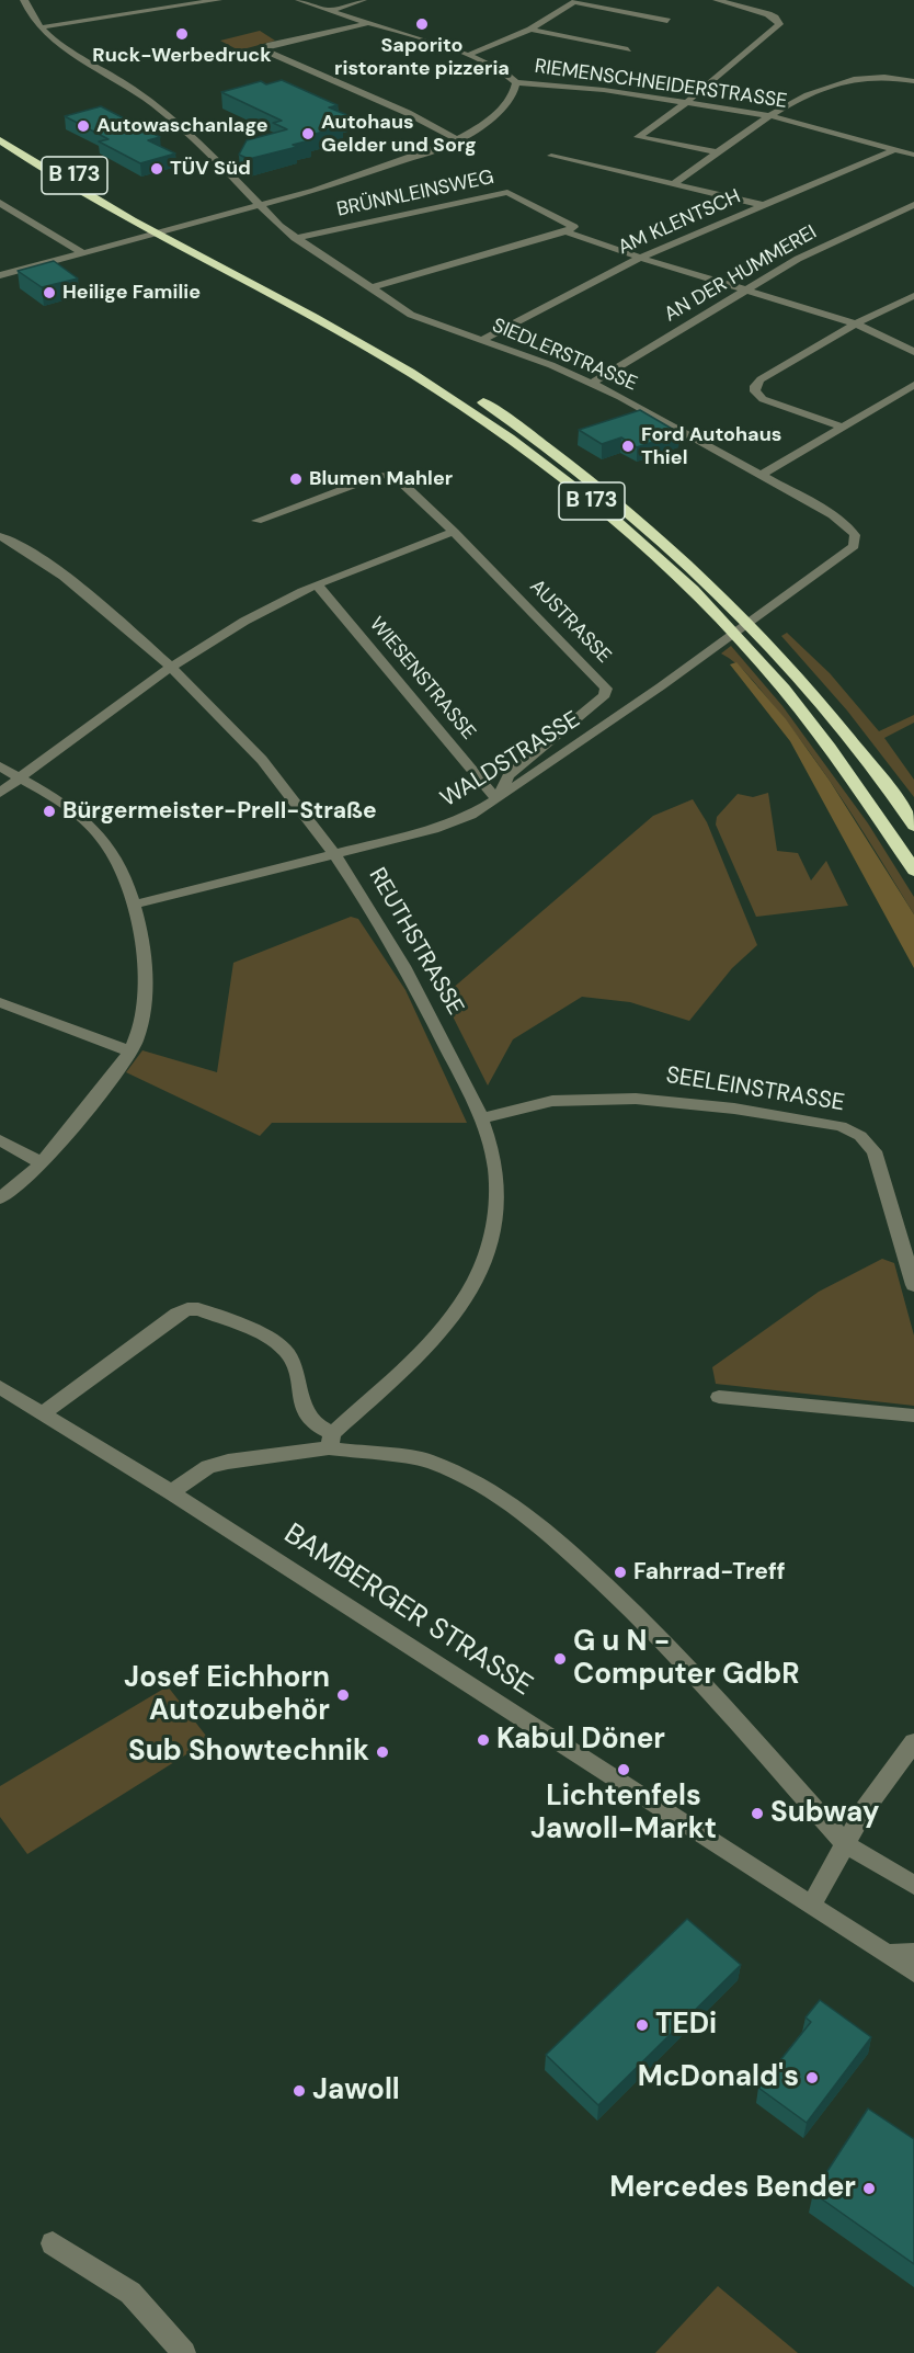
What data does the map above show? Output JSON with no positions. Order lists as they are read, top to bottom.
{
  "streets": {
    "highway": ["B 173"],
    "street": [
      "RIEMENSCHNEIDERSTRASSE",
      "BRÜNNLEINSWEG",
      "AM KLENTSCH",
      "AN DER HUMMEREI",
      "SIEDLERSTRASSE",
      "AUSTRASSE",
      "WIESENSTRASSE",
      "WALDSTRASSE",
      "REUTHSTRASSE",
      "SEELEINSTRASSE",
      "BAMBERGER STRASSE"
    ]
  },
  "crossings": [
    ["RIEMENSCHNEIDERSTRASSE", "AM KLENTSCH"],
    ["BRÜNNLEINSWEG", "AM KLENTSCH"],
    ["BRÜNNLEINSWEG", "AN DER HUMMEREI"],
    ["BRÜNNLEINSWEG", "SIEDLERSTRASSE"],
    ["AM KLENTSCH", "SIEDLERSTRASSE"],
    ["AN DER HUMMEREI", "SIEDLERSTRASSE"],
    ["SIEDLERSTRASSE", "WALDSTRASSE"],
    ["AUSTRASSE", "WIESENSTRASSE"],
    ["AUSTRASSE", "WALDSTRASSE"],
    ["WIESENSTRASSE", "WALDSTRASSE"],
    ["WALDSTRASSE", "REUTHSTRASSE"],
    ["REUTHSTRASSE", "SEELEINSTRASSE"]
  ],
  "places": [
    "Saporito ristorante pizzeria",
    "Ruck-Werbedruck",
    "Autowaschanlage",
    "Autohaus Gelder und Sorg",
    "TÜV Süd",
    "Heilige Familie",
    "Ford Autohaus Thiel",
    "Blumen Mahler",
    "Bürgermeister-Prell-Straße",
    "Fahrrad-Treff",
    "G u N - Computer GdbR",
    "Josef Eichhorn Autozubehör",
    "Kabul Döner",
    "Sub Showtechnik",
    "Lichtenfels Jawoll-Markt",
    "Subway",
    "TEDi",
    "McDonald's",
    "Jawoll",
    "Mercedes Bender"
  ]
}
